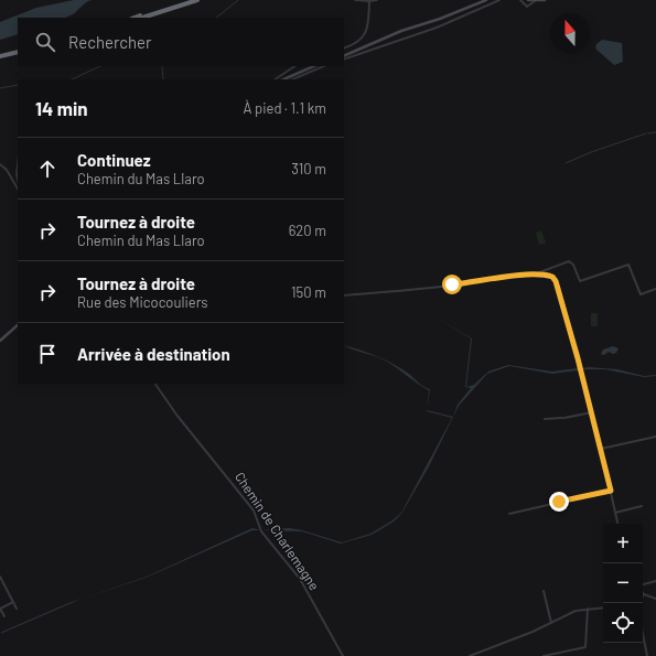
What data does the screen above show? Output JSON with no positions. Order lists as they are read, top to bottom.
{
  "streets": {
    "street": ["Chemin de Charlemagne"]
  },
  "north": "top",
  "page": {
    "search": "Rechercher",
    "heading": ["14 min", "À pied · 1.1 km"],
    "list": [
      ["Continuez", "Chemin du Mas Llaro", "310 m"],
      ["Tournez à droite", "Chemin du Mas Llaro", "620 m"],
      ["Tournez à droite", "Rue des Micocouliers", "150 m"],
      "Arrivée à destination"
    ],
    "map_buttons": ["+", "−"]
  }
}
